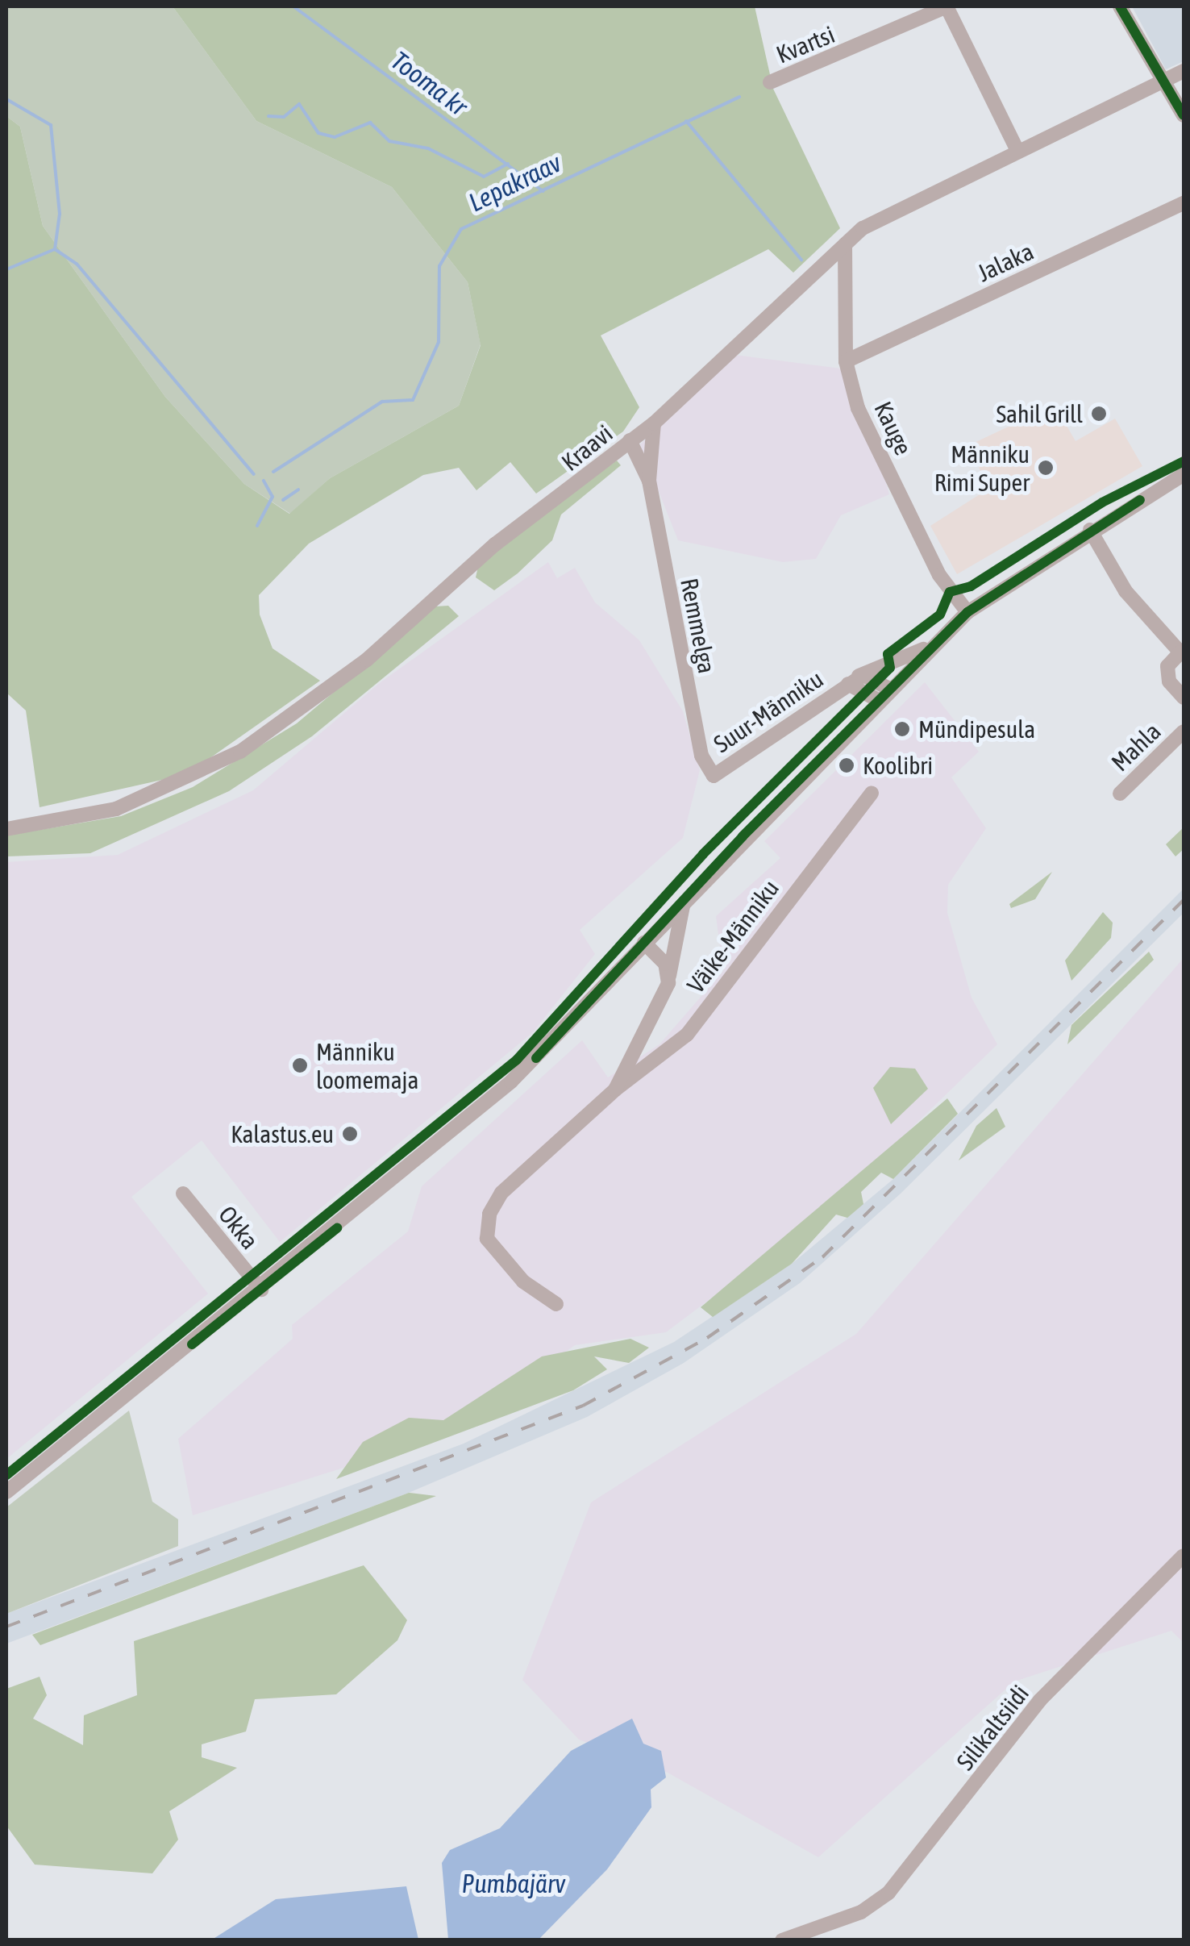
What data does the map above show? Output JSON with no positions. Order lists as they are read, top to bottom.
{
  "streets": {
    "street": [
      "Kvartsi",
      "Jalaka",
      "Kauge",
      "Kraavi",
      "Remmelga",
      "Suur-Männiku",
      "Mahla",
      "Väike-Männiku",
      "Okka",
      "Silikaltsiidi"
    ]
  },
  "crossings": [
    ["Jalaka", "Kauge"],
    ["Kauge", "Kraavi"],
    ["Kraavi", "Remmelga"],
    ["Remmelga", "Suur-Männiku"]
  ],
  "water": ["Tooma kr", "Lepakraav", "Pumbajärv"],
  "places": [
    "Sahil Grill",
    "Männiku Rimi Super",
    "Mündipesula",
    "Koolibri",
    "Männiku loomemaja",
    "Kalastus.eu"
  ]
}
